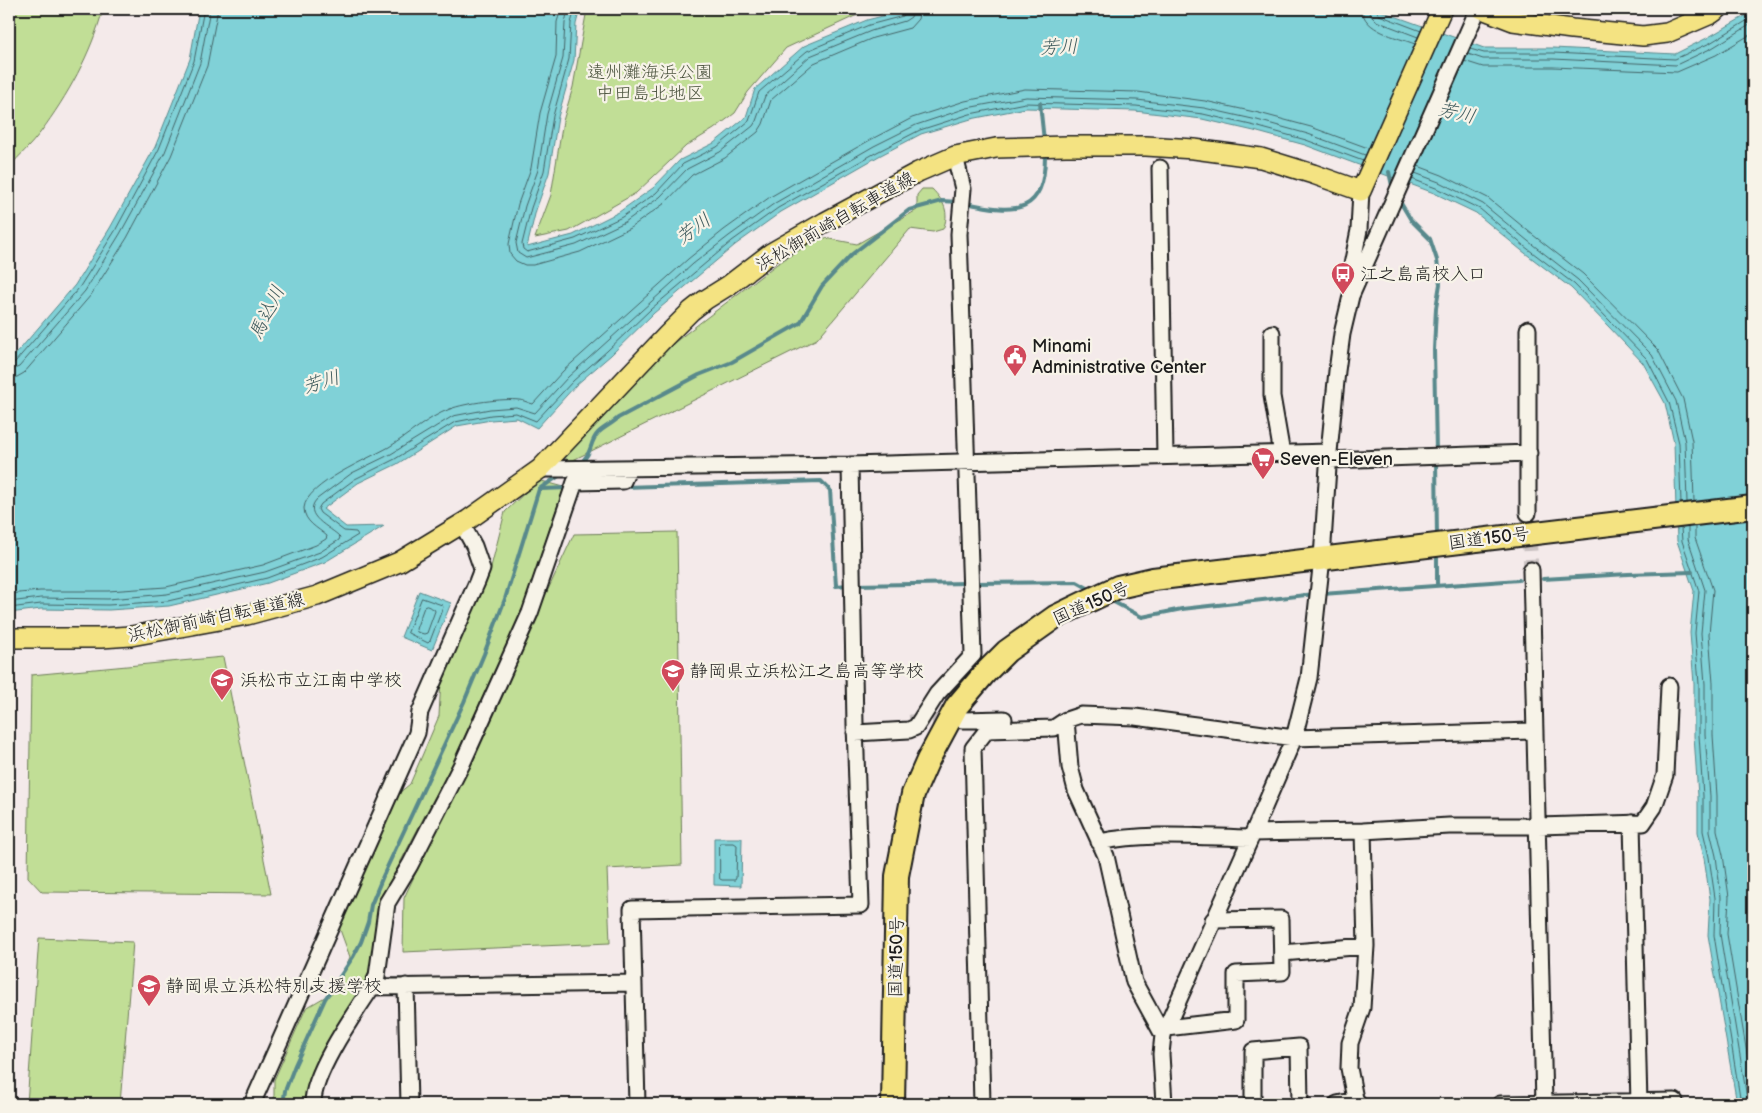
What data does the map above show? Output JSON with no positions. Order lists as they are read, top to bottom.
{
  "streets": {
    "highway": ["国道150号"],
    "main road": ["浜松御前崎自転車道線"]
  },
  "water": ["芳川", "馬込川"],
  "parks": ["遠州灘海浜公園 中田島北地区"],
  "places": {
    "bus stop": ["江之島高校入口"],
    "public building": ["Minami Administrative Center"],
    "supermarket": ["Seven-Eleven"],
    "school or university": ["静岡県立浜松江之島高等学校", "浜松市立江南中学校", "静岡県立浜松特別支援学校"]
  }
}
